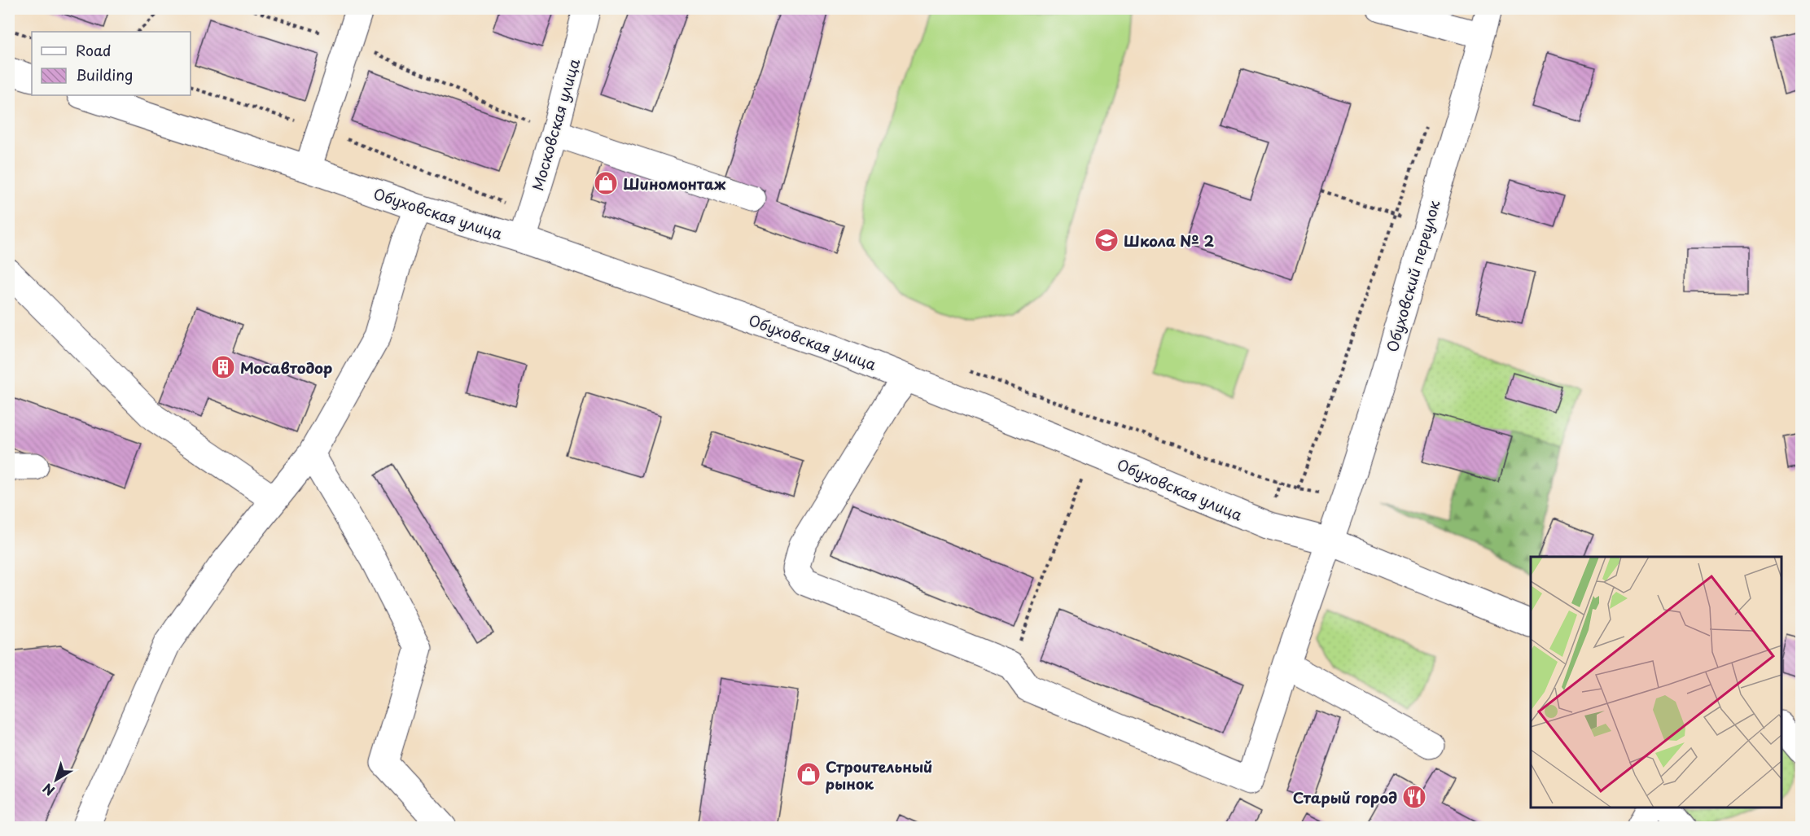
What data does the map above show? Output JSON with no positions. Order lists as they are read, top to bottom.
{
  "streets": {
    "street": ["Московская улица", "Обуховская улица", "Обуховский переулок"]
  },
  "crossings": [
    ["Московская улица", "Обуховская улица"],
    ["Обуховская улица", "Обуховский переулок"]
  ],
  "places": {
    "shop": ["Шиномонтаж", "Строительный рынок"],
    "school or university": ["Школа № 2"],
    "building": ["Мосавтодор"],
    "restaurant": ["Старый город"]
  },
  "legend": ["Road", "Building"],
  "north": "bottom left"
}
